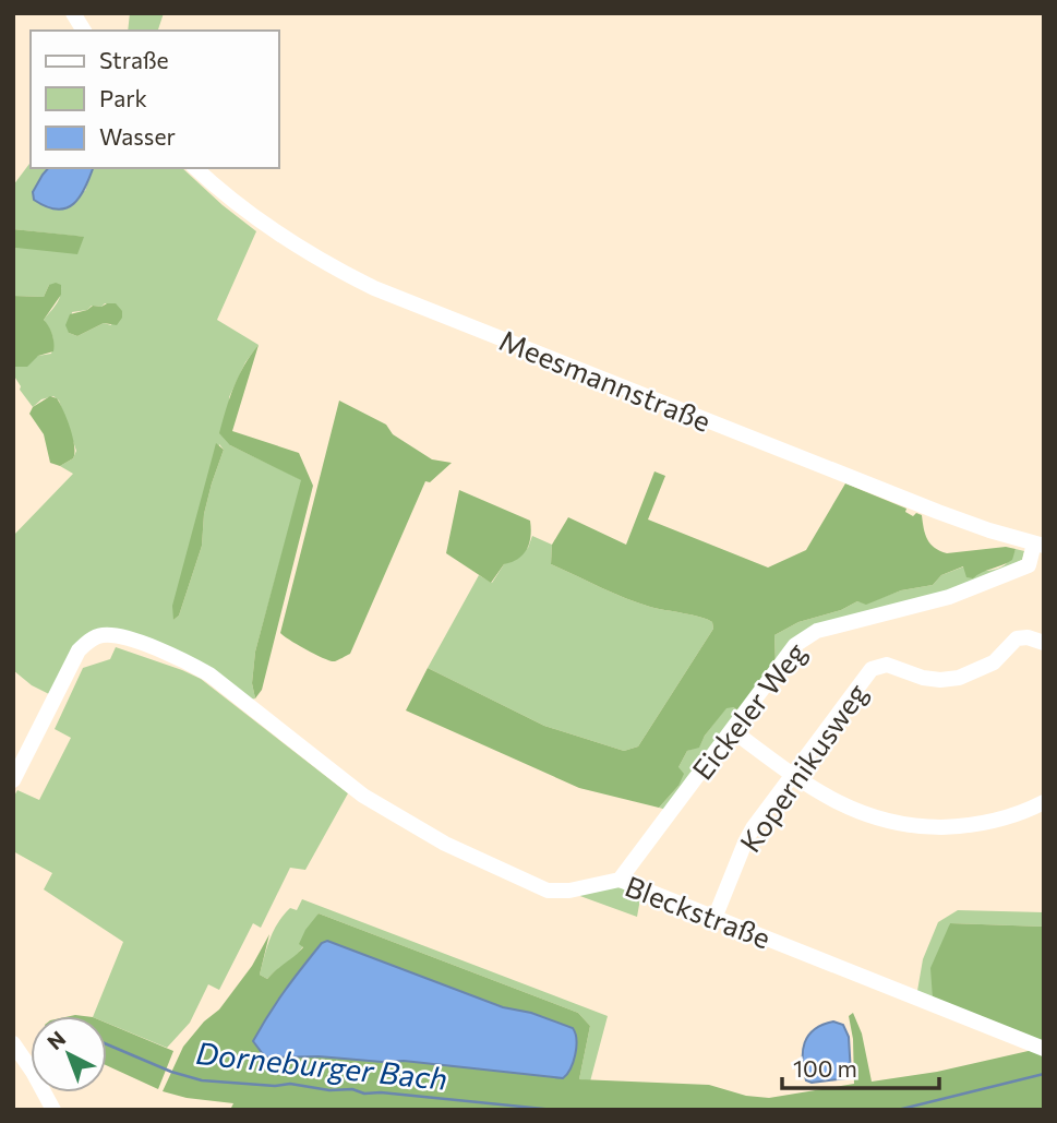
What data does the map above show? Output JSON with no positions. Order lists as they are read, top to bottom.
{
  "streets": {
    "street": [
      "Meesmannstraße",
      "Eickeler Weg",
      "Kopernikusweg",
      "Bleckstraße"
    ]
  },
  "crossings": [
    ["Meesmannstraße", "Eickeler Weg"],
    ["Eickeler Weg", "Bleckstraße"],
    ["Kopernikusweg", "Bleckstraße"]
  ],
  "water": ["Dorneburger Bach"],
  "legend": ["Straße", "Park", "Wasser"],
  "scale_bar": "100 m",
  "north": "top left"
}
